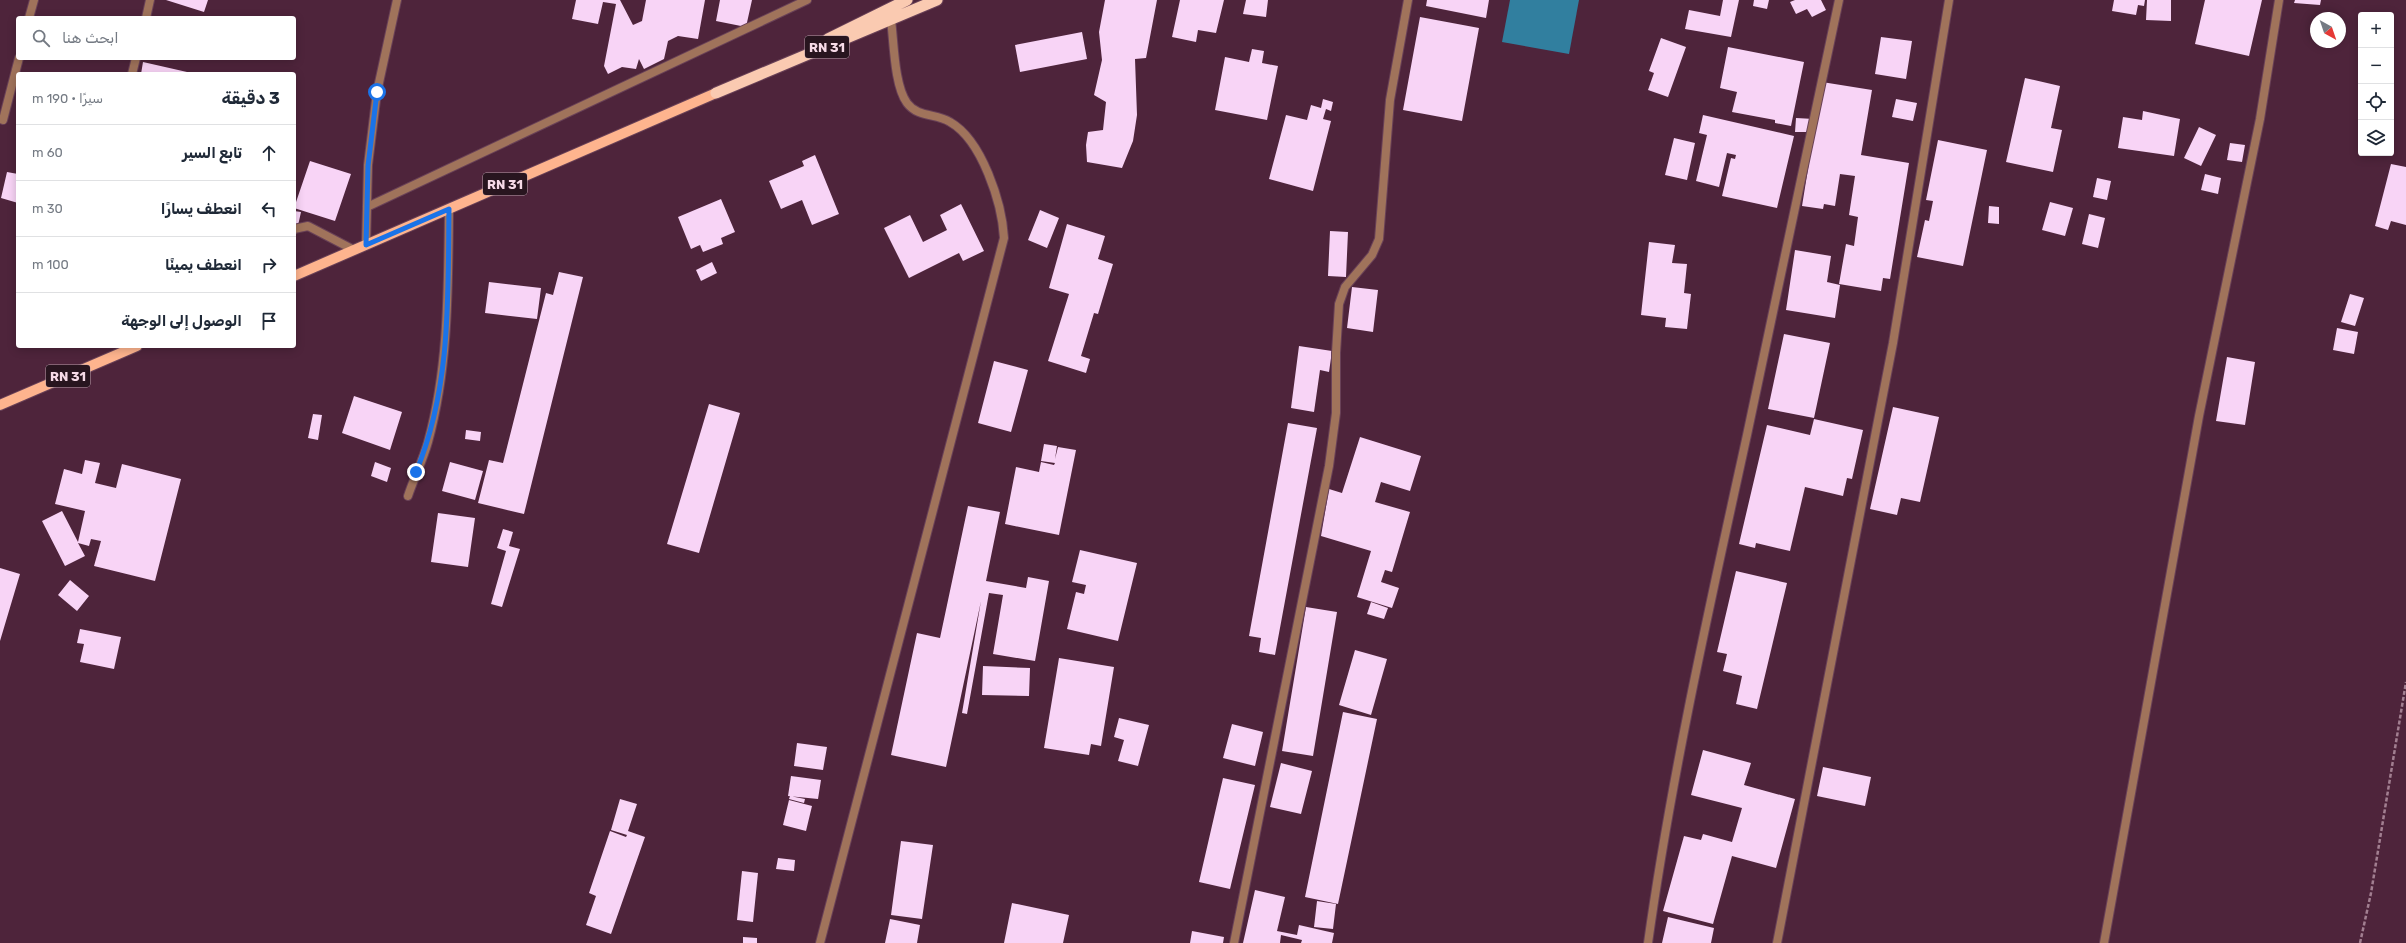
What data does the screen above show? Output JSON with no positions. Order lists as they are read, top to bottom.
{
  "streets": {
    "highway": ["RN 31"]
  },
  "north": "bottom right",
  "page": {
    "map_buttons": ["+", "−"],
    "search": "ابحث هنا",
    "heading": ["3 دقيقة", "سيرًا · 190 m"],
    "list": [
      ["تابع السير", "60 m"],
      ["انعطف يسارًا", "30 m"],
      ["انعطف يمينًا", "100 m"],
      "الوصول إلى الوجهة"
    ]
  }
}
